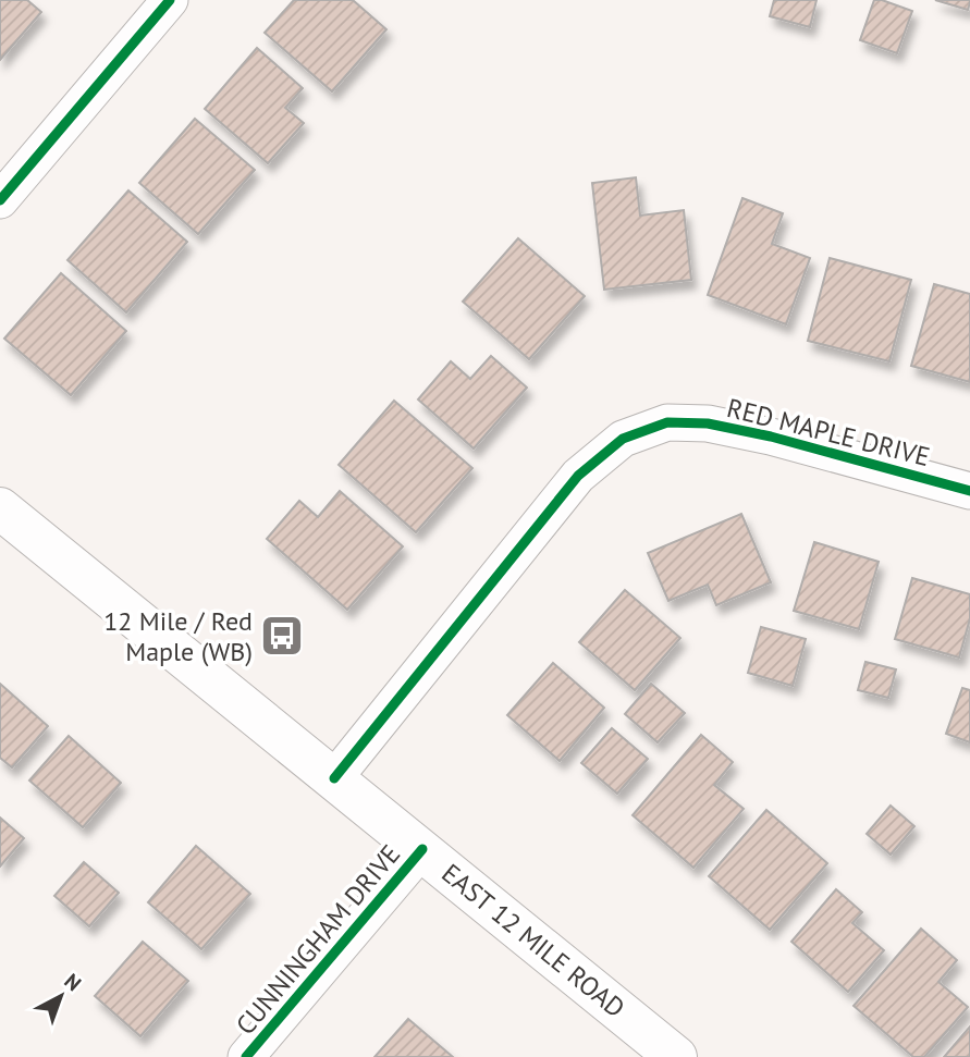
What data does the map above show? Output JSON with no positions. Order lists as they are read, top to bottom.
{
  "streets": {
    "main road": ["EAST 12 MILE ROAD"],
    "street": ["RED MAPLE DRIVE", "CUNNINGHAM DRIVE"]
  },
  "crossings": [
    ["RED MAPLE DRIVE", "EAST 12 MILE ROAD"],
    ["CUNNINGHAM DRIVE", "EAST 12 MILE ROAD"]
  ],
  "places": {
    "bus stop": ["12 Mile / Red Maple (WB)"]
  },
  "north": "top right"
}
